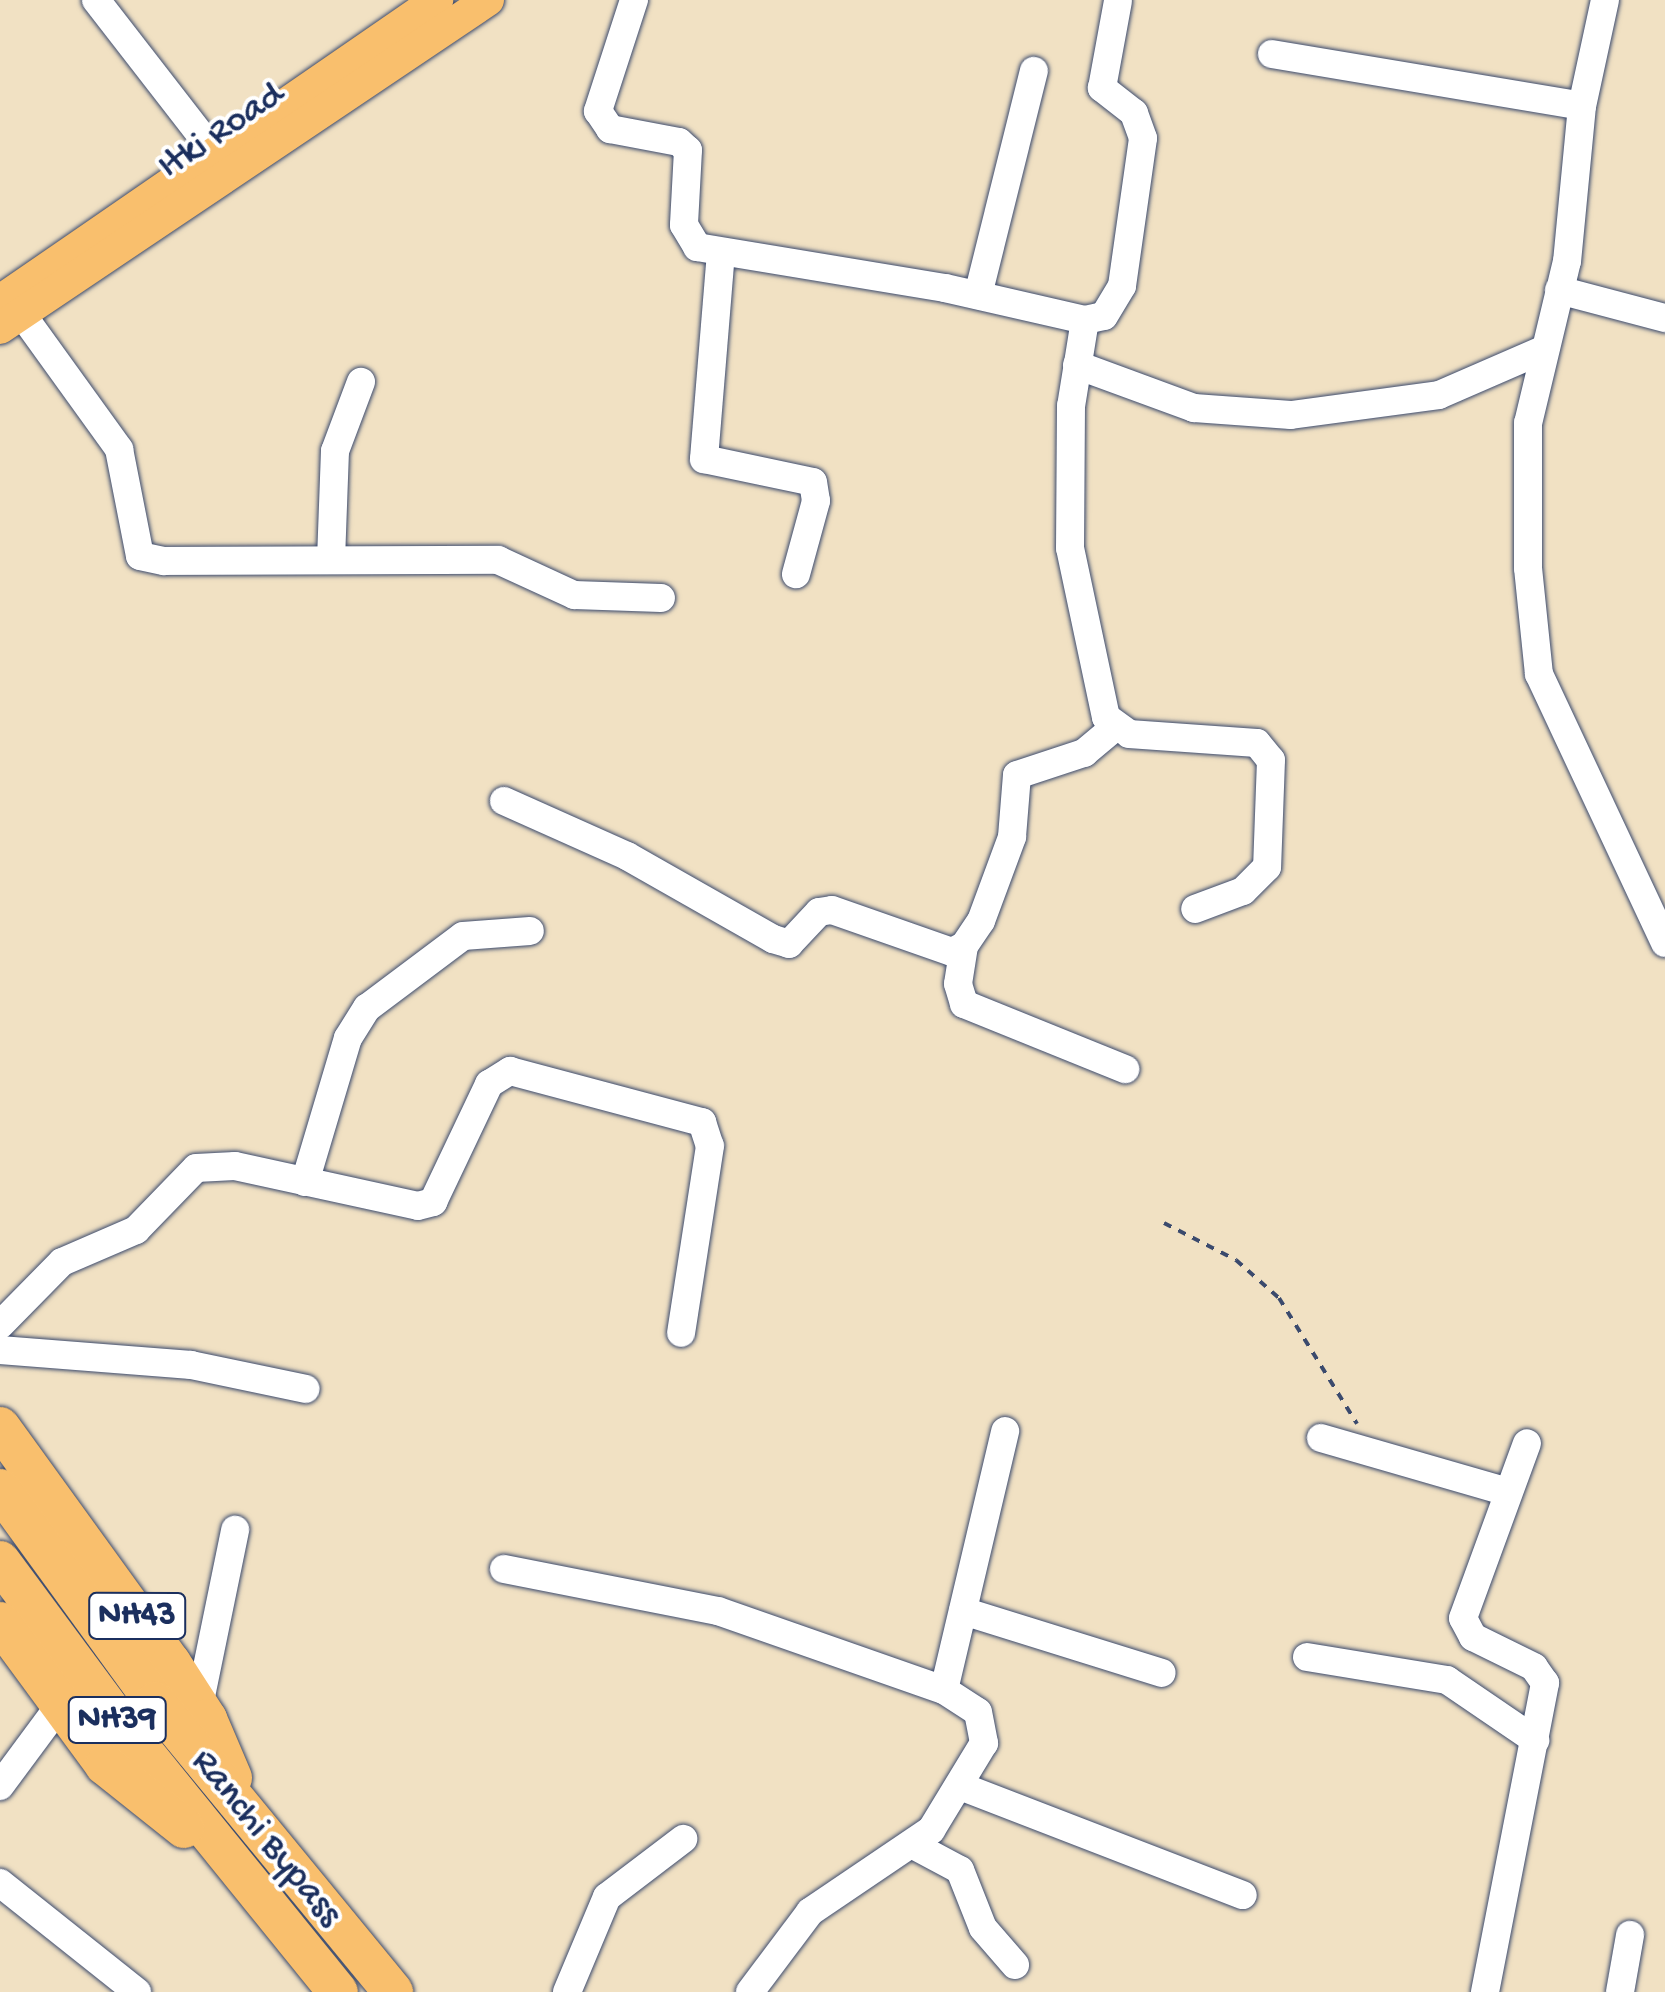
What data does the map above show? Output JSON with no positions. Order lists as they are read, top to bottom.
{
  "streets": {
    "highway": ["NH43", "NH39", "Ranchi Bypass"],
    "main road": ["Itki Road"]
  },
  "crossings": [
    ["NH43", "Ranchi Bypass"]
  ]
}
